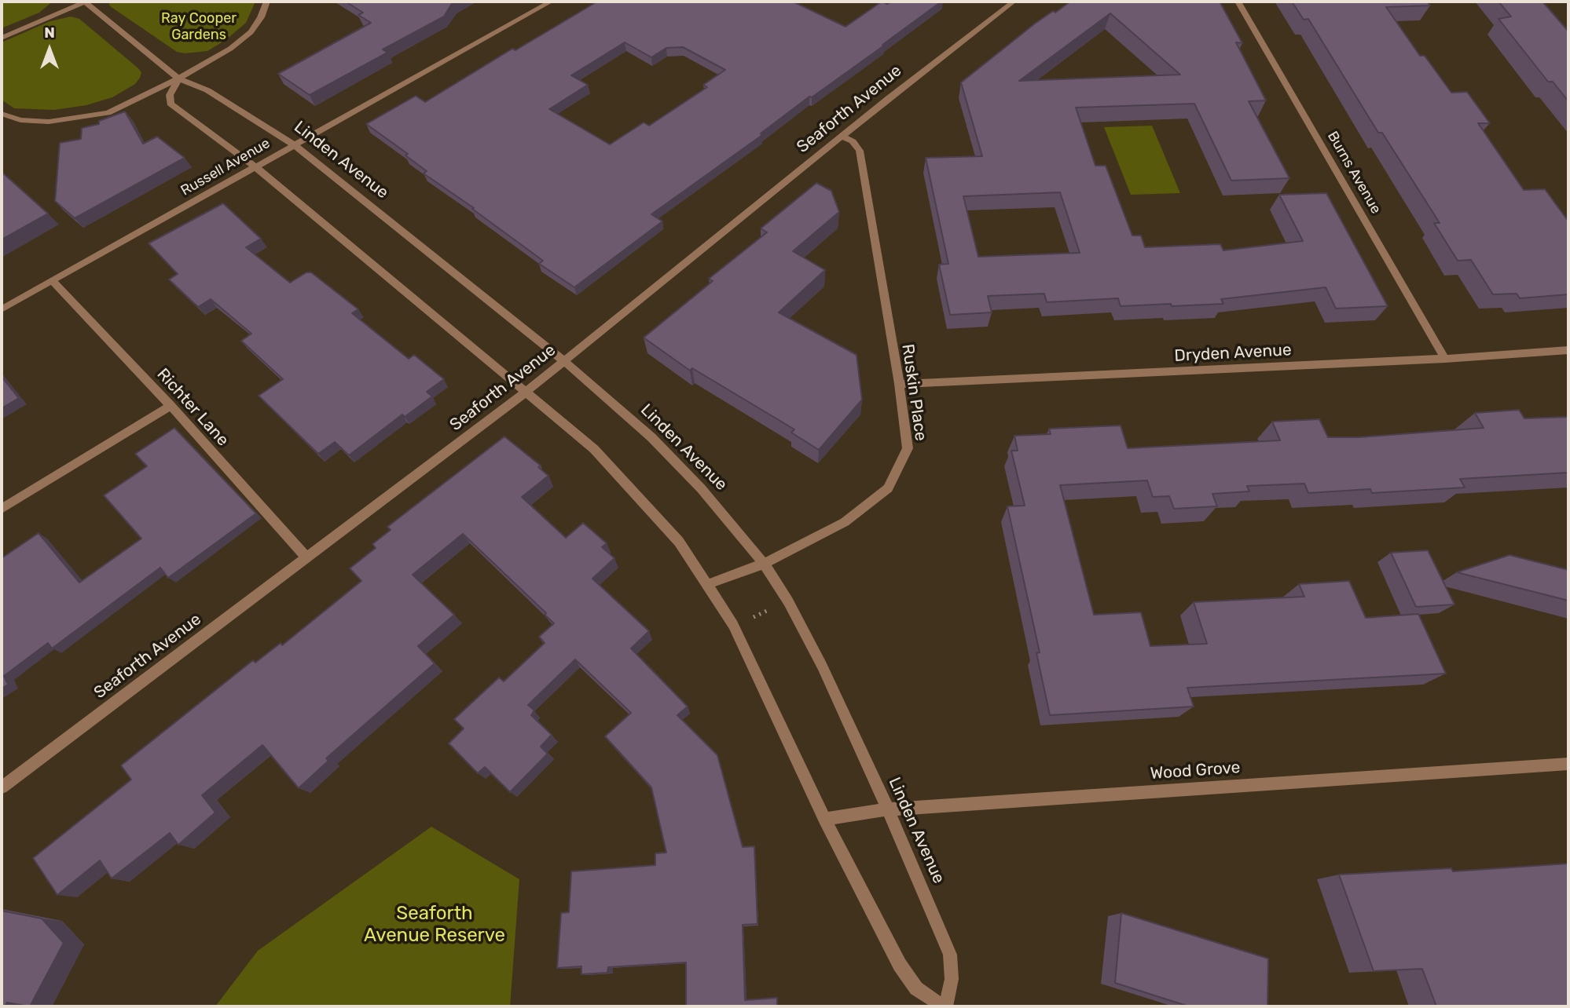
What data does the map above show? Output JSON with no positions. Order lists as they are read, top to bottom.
{
  "streets": {
    "street": [
      "Seaforth Avenue",
      "Linden Avenue",
      "Russell Avenue",
      "Burns Avenue",
      "Dryden Avenue",
      "Ruskin Place",
      "Richter Lane",
      "Wood Grove"
    ]
  },
  "crossings": [
    ["Seaforth Avenue", "Linden Avenue"],
    ["Seaforth Avenue", "Ruskin Place"],
    ["Seaforth Avenue", "Richter Lane"],
    ["Linden Avenue", "Russell Avenue"],
    ["Linden Avenue", "Ruskin Place"],
    ["Linden Avenue", "Wood Grove"],
    ["Russell Avenue", "Richter Lane"],
    ["Burns Avenue", "Dryden Avenue"],
    ["Dryden Avenue", "Ruskin Place"]
  ],
  "parks": ["Ray Cooper Gardens", "Seaforth Avenue Reserve"],
  "north": "top"
}
